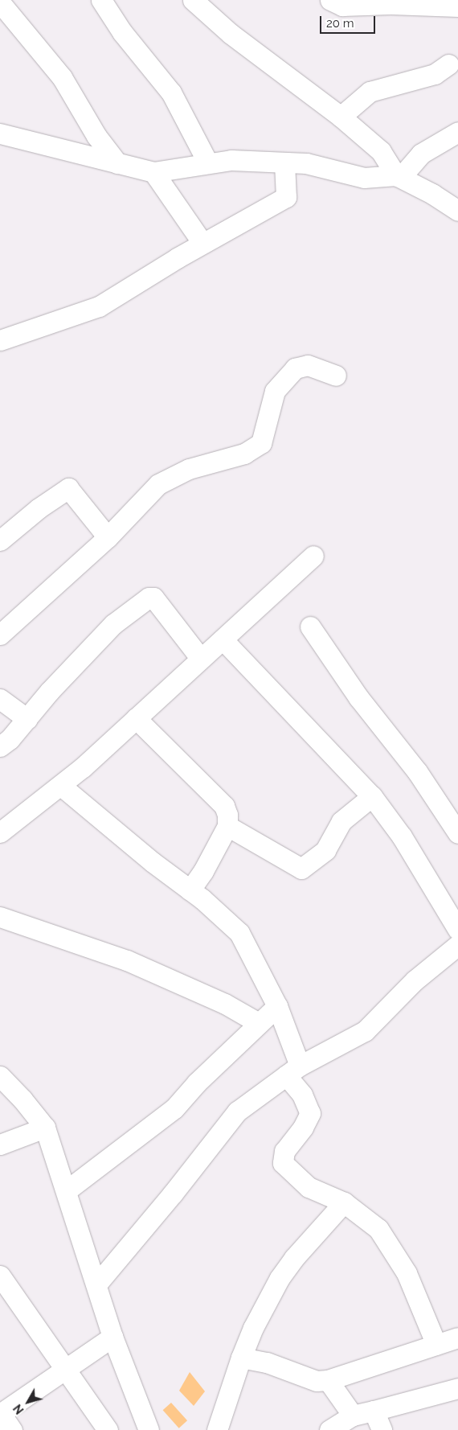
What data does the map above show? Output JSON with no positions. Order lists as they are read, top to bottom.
{
  "scale_bar": "20 m",
  "north": "bottom left"
}
